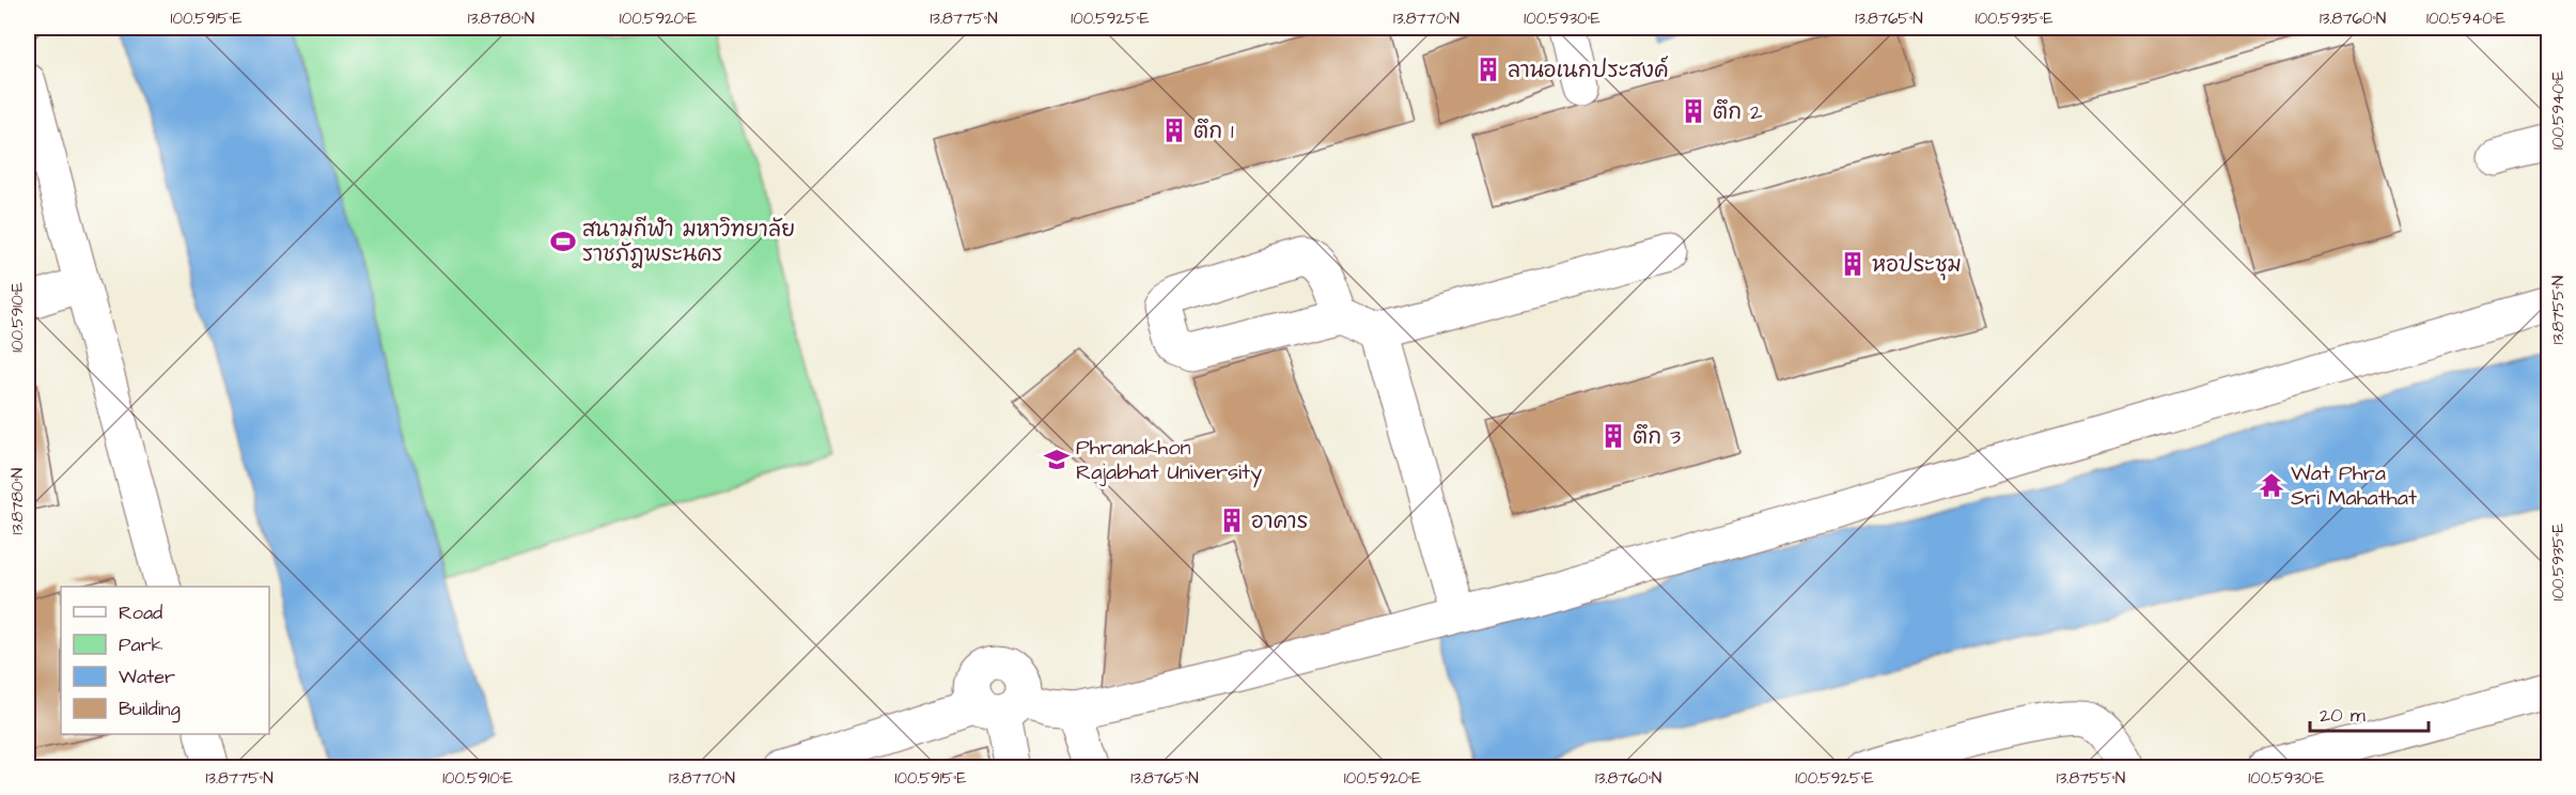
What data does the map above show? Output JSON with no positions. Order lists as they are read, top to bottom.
{
  "places": {
    "building": [
      "ลานอเนกประสงค์",
      "ตึก 2",
      "ตึก 1",
      "หอประชุม",
      "ตึก 3",
      "อาคาร"
    ],
    "sports": ["สนามกีฬา มหาวิทยาลัย ราชภัฎพระนคร"],
    "school or university": ["Phranakhon Rajabhat University"],
    "temple": ["Wat Phra Sri Mahathat"]
  },
  "legend": [
    "Road",
    "Park",
    "Water",
    "Building"
  ],
  "scale_bar": "20 m",
  "coordinates": [
    "100.5915°E",
    "13.8780°N",
    "100.5920°E",
    "13.8775°N",
    "100.5925°E",
    "13.8770°N",
    "100.5930°E",
    "13.8765°N",
    "100.5935°E",
    "13.8760°N",
    "100.5940°E",
    "13.8755°N",
    "100.5910°E"
  ]
}
